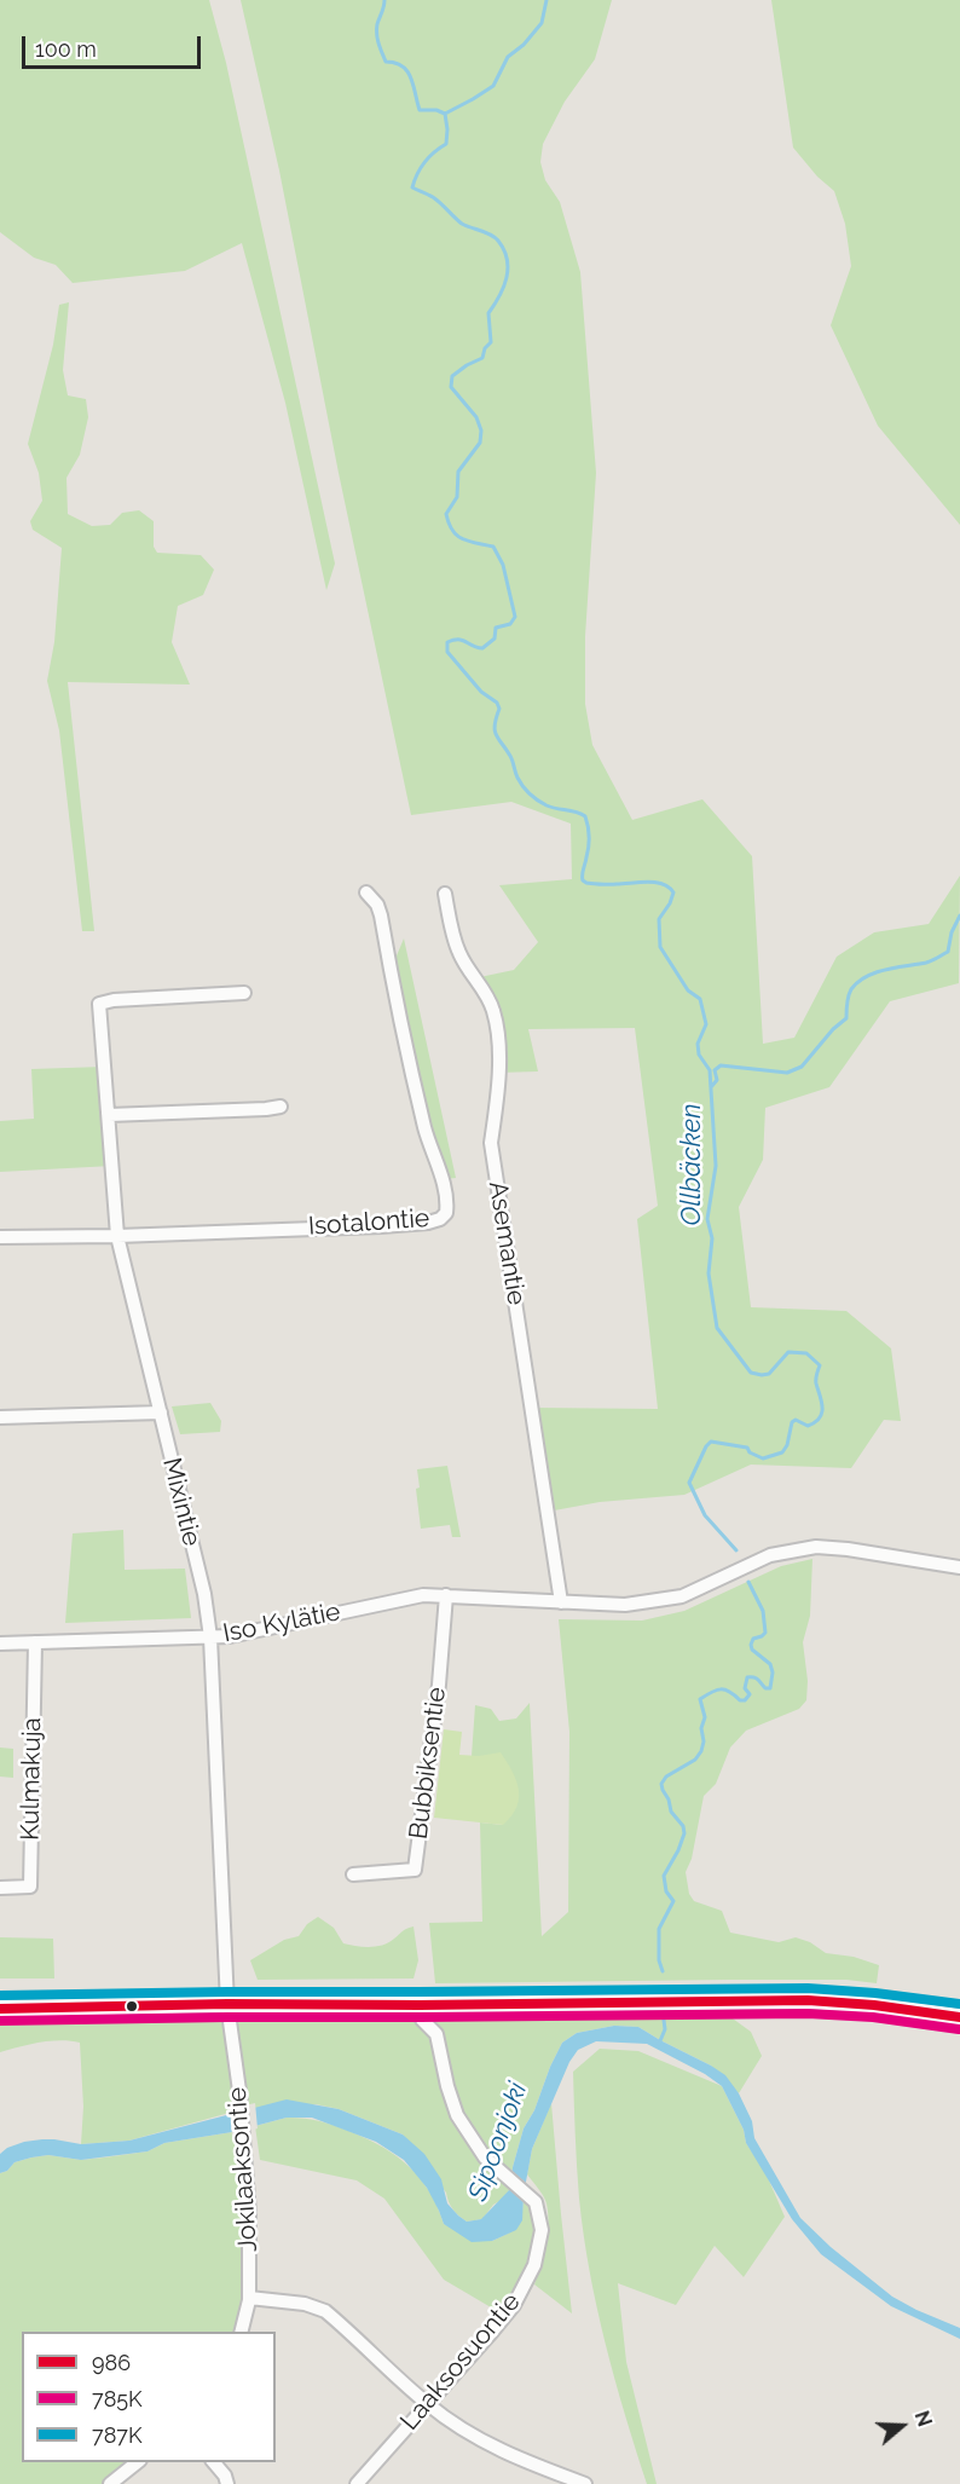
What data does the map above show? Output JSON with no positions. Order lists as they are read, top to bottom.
{
  "streets": {
    "street": [
      "Isotalontie",
      "Asemantie",
      "Mixintie",
      "Iso Kylätie",
      "Bubbiksentie",
      "Kulmakuja",
      "Jokilaaksontie",
      "Laaksosuontie"
    ]
  },
  "crossings": [
    ["Isotalontie", "Mixintie"],
    ["Asemantie", "Iso Kylätie"],
    ["Mixintie", "Iso Kylätie"],
    ["Mixintie", "Jokilaaksontie"],
    ["Iso Kylätie", "Bubbiksentie"],
    ["Iso Kylätie", "Kulmakuja"]
  ],
  "water": ["Ollbäcken", "Sipoonjoki"],
  "lines": ["transit line 787K", "transit line 986", "transit line 785K"],
  "legend": ["986", "785K", "787K"],
  "scale_bar": "100 m",
  "north": "right"
}
